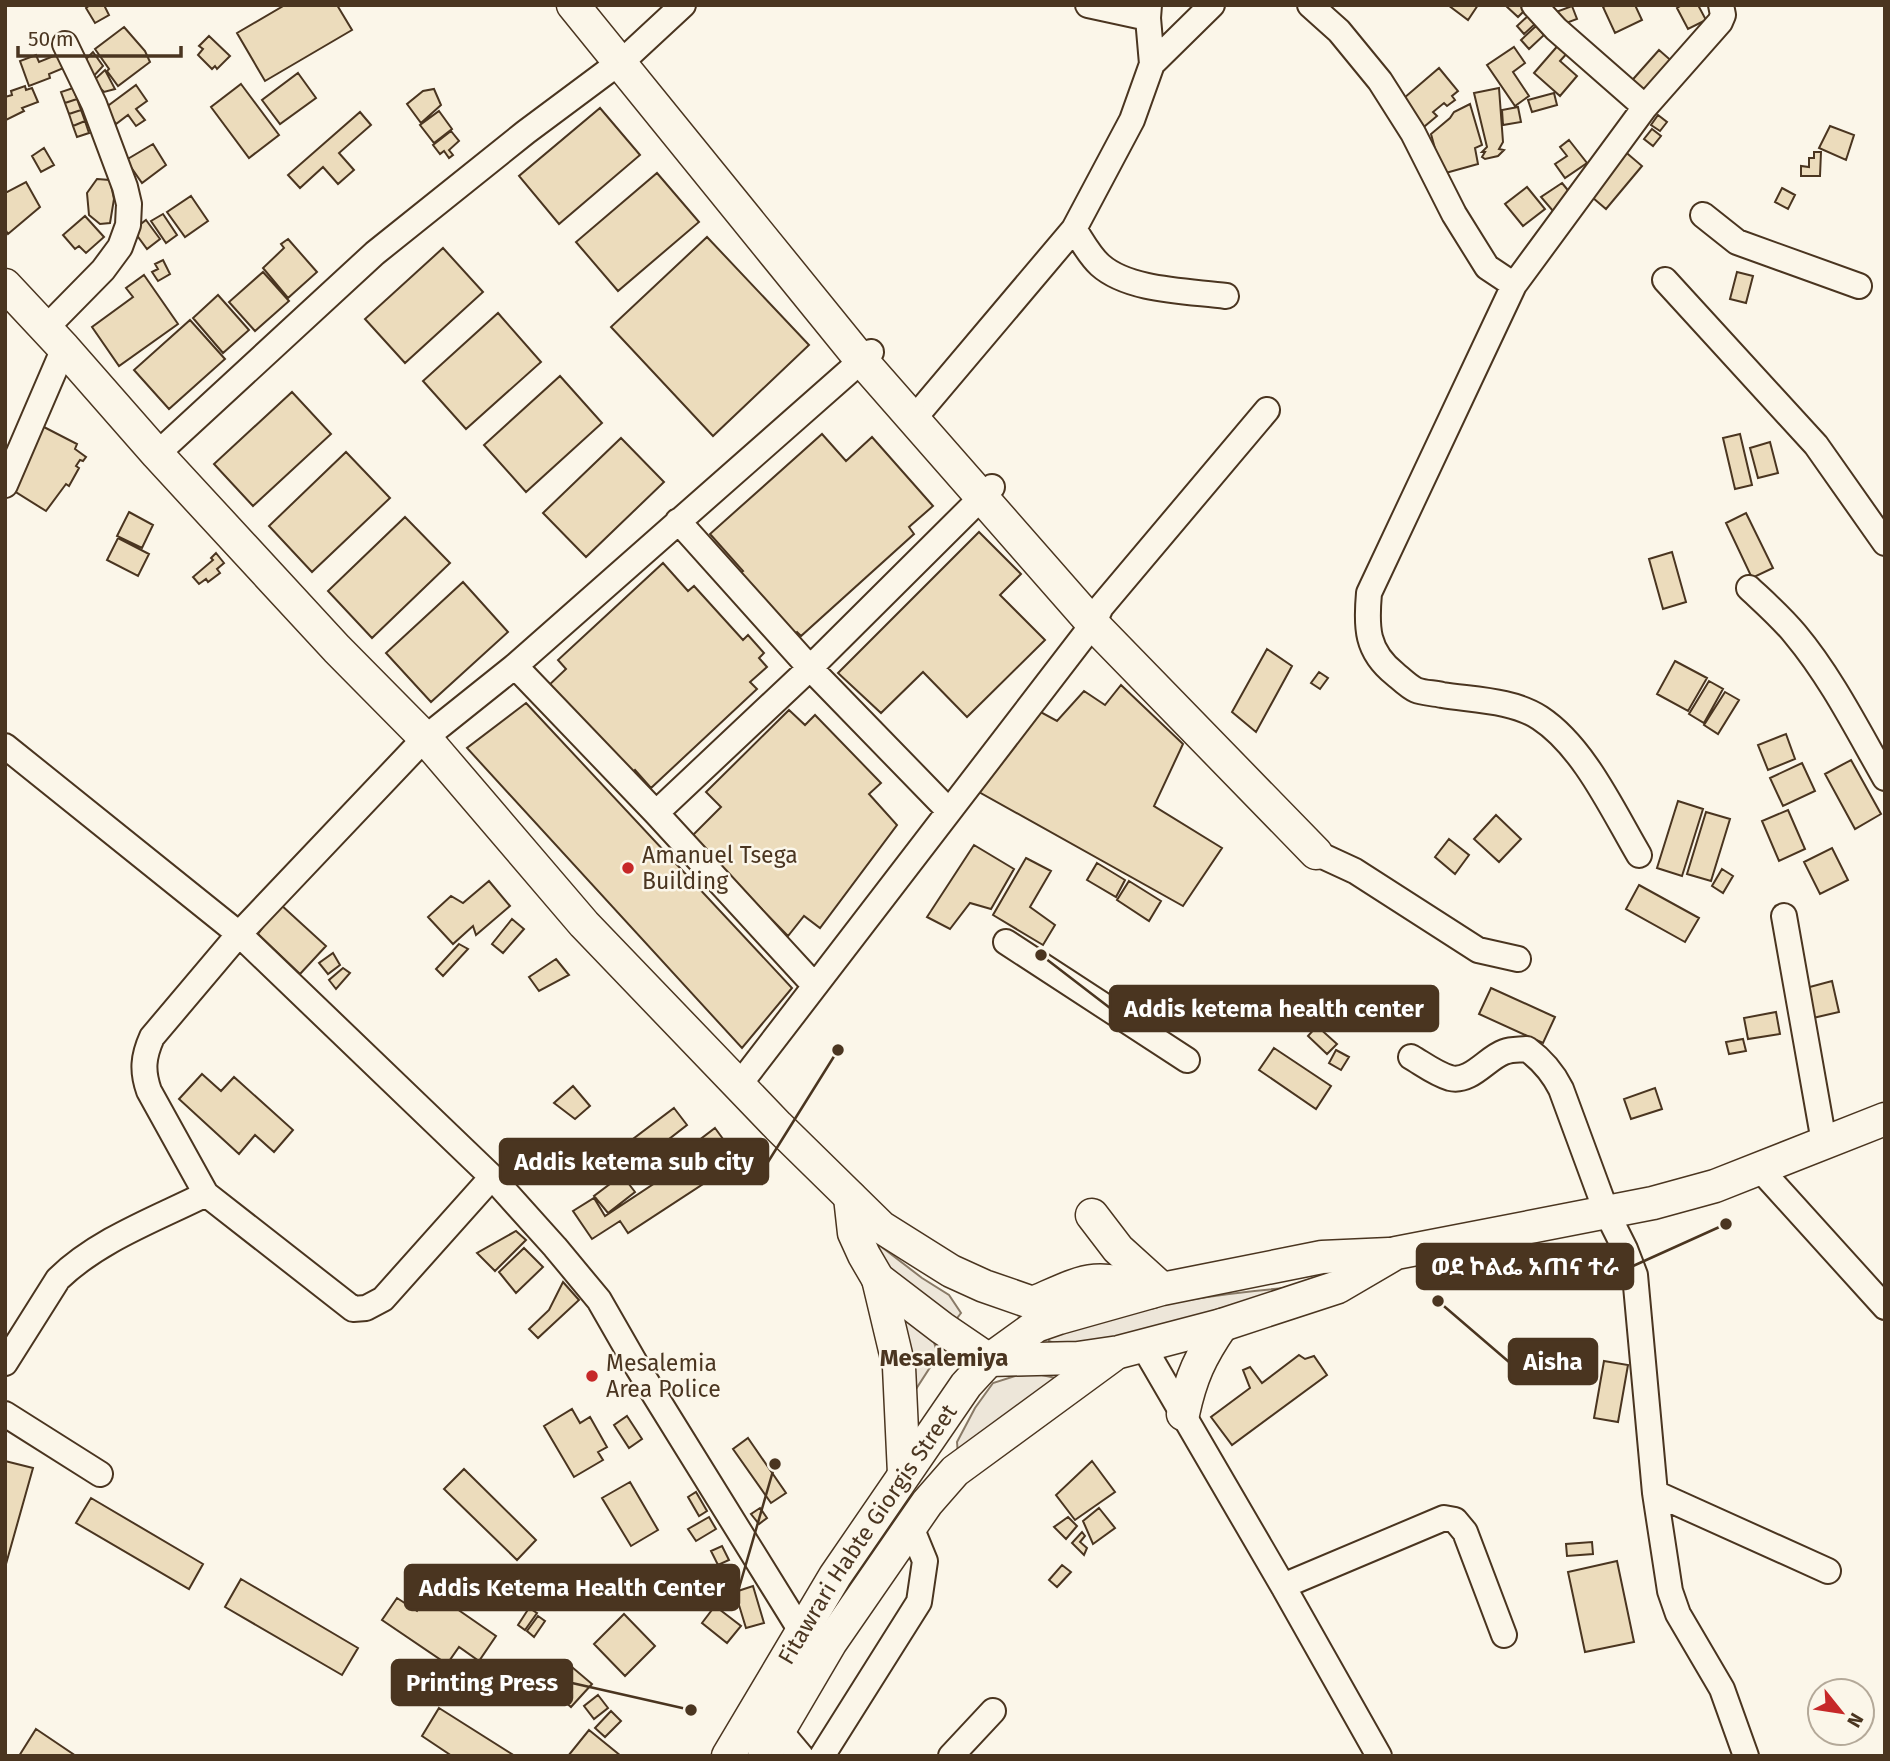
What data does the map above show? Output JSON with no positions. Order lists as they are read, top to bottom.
{
  "streets": {
    "main road": ["Fitawrari Habte Giorgis Street"]
  },
  "districts": ["Mesalemiya"],
  "places": [
    "Amanuel Tsega Building",
    "Addis ketema health center",
    "Addis ketema sub city",
    "ወደ ኮልፌ አጠና ተራ",
    "Aisha",
    "Mesalemia Area Police",
    "Addis Ketema Health Center",
    "Printing Press"
  ],
  "scale_bar": "50 m",
  "north": "bottom right"
}
